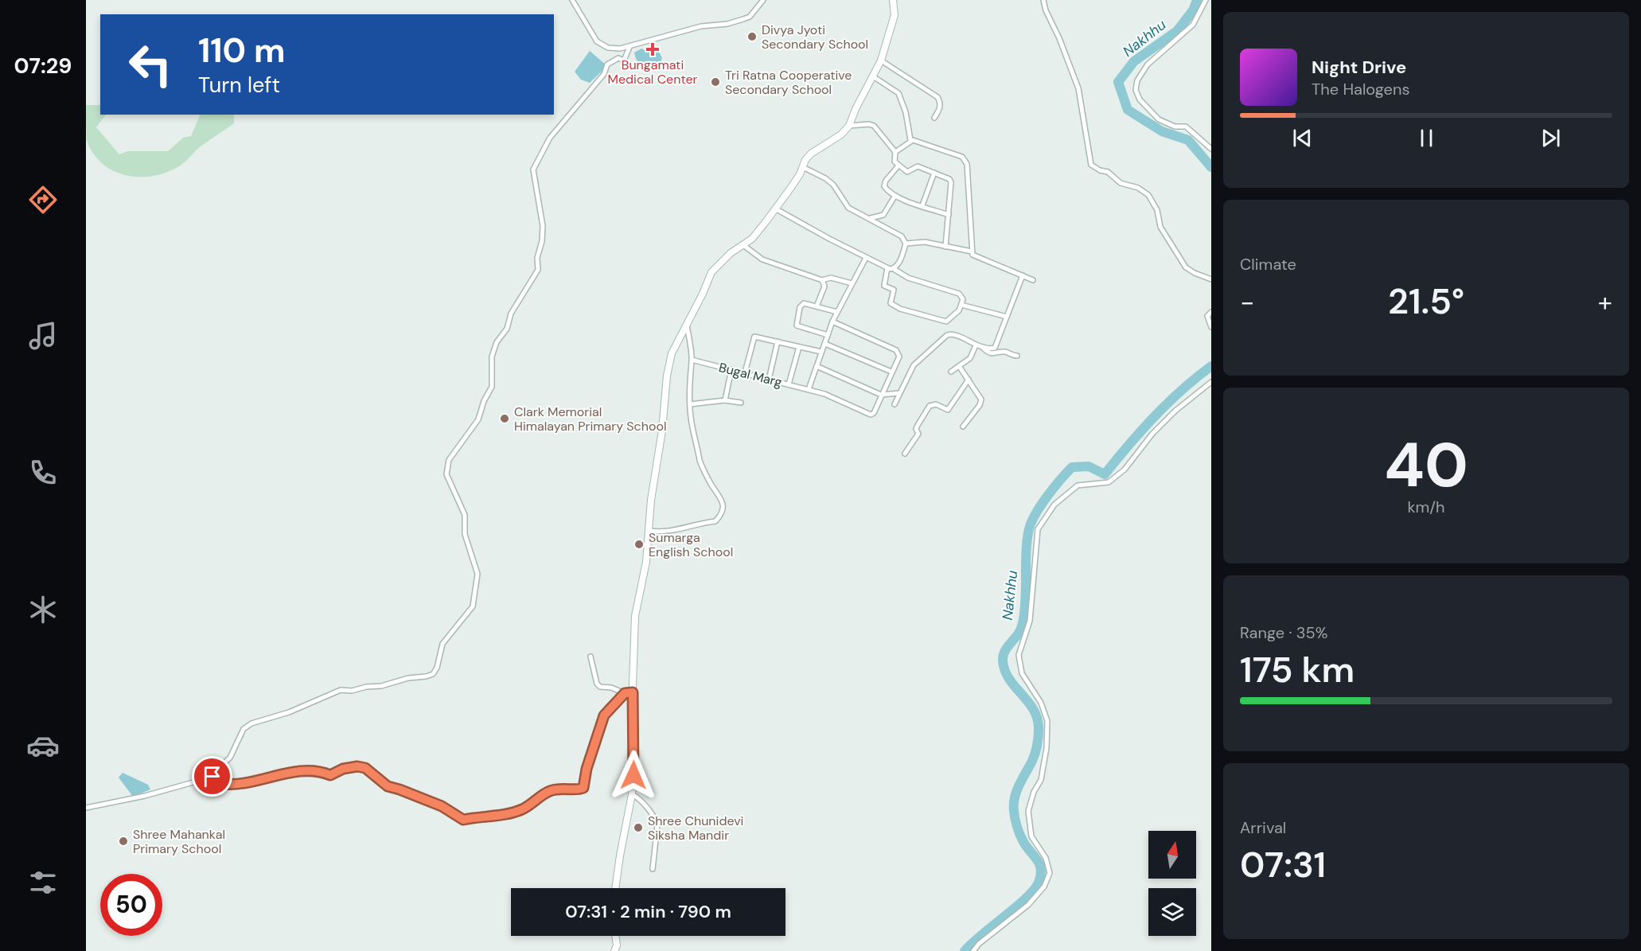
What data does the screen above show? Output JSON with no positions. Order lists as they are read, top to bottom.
{
  "streets": {
    "street": ["Bugal Marg"]
  },
  "water": ["Nakhhu"],
  "places": {
    "other": [
      "Divya Jyoti Secondary School",
      "Tri Ratna Cooperative Secondary School",
      "Clark Memorial Himalayan Primary School",
      "Sumarga English School",
      "Shree Chunidevi Siksha Mandir",
      "Shree Mahankal Primary School"
    ],
    "health": ["Bungamati Medical Center"]
  },
  "north": "top",
  "page": {
    "tabs": "07:29",
    "turn": ["110 m", "Turn left"],
    "song": ["Night Drive", "The Halogens"],
    "tile": [
      "Climate",
      ["40", "km/h"],
      ["Range · 35%", "175 km"],
      ["Arrival", "07:31"]
    ],
    "heat": ["−", "21.5°", "+"],
    "limit": "50",
    "trip": "07:31 · 2 min · 790 m"
  }
}
